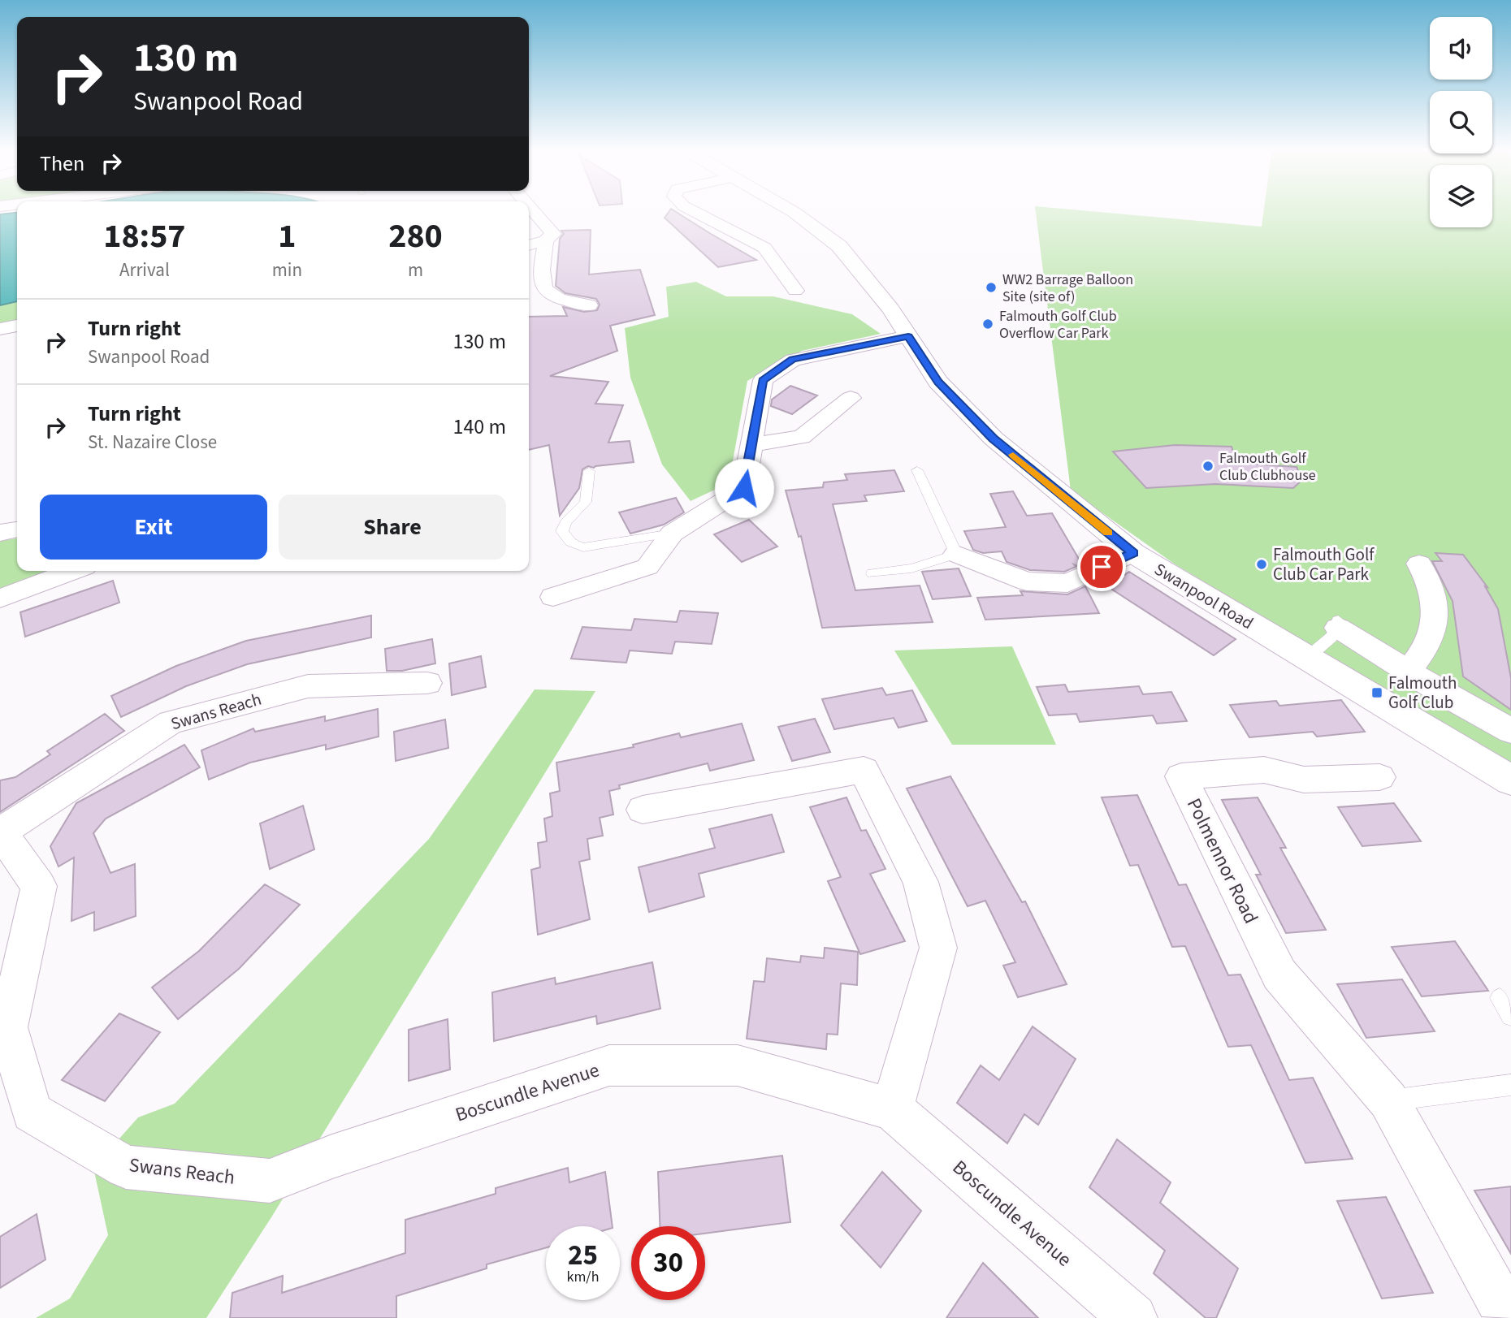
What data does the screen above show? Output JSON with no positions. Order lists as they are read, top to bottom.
{
  "streets": {
    "street": [
      "Swanpool Road",
      "Swans Reach",
      "Polmennor Road",
      "Boscundle Avenue"
    ]
  },
  "crossings": [
    ["Swans Reach", "Boscundle Avenue"]
  ],
  "places": {
    "other": [
      "WW2 Barrage Balloon Site (site of)",
      "Falmouth Golf Club Overflow Car Park",
      "Falmouth Golf Club Clubhouse",
      "Falmouth Golf Club Car Park"
    ],
    "transit": ["Falmouth Golf Club"]
  },
  "page": {
    "turn": ["130 m", "Swanpool Road"],
    "then": "Then",
    "eta": [
      "18:57",
      "Arrival",
      "1",
      "min",
      "280",
      "m"
    ],
    "list": [
      {
        "name": "Turn right",
        "note": "Swanpool Road",
        "value": "130 m"
      },
      {
        "name": "Turn right",
        "note": "St. Nazaire Close",
        "value": "140 m"
      }
    ],
    "buttons": ["Exit", "Share"],
    "speed": "25 km/h",
    "limit": "30"
  }
}
